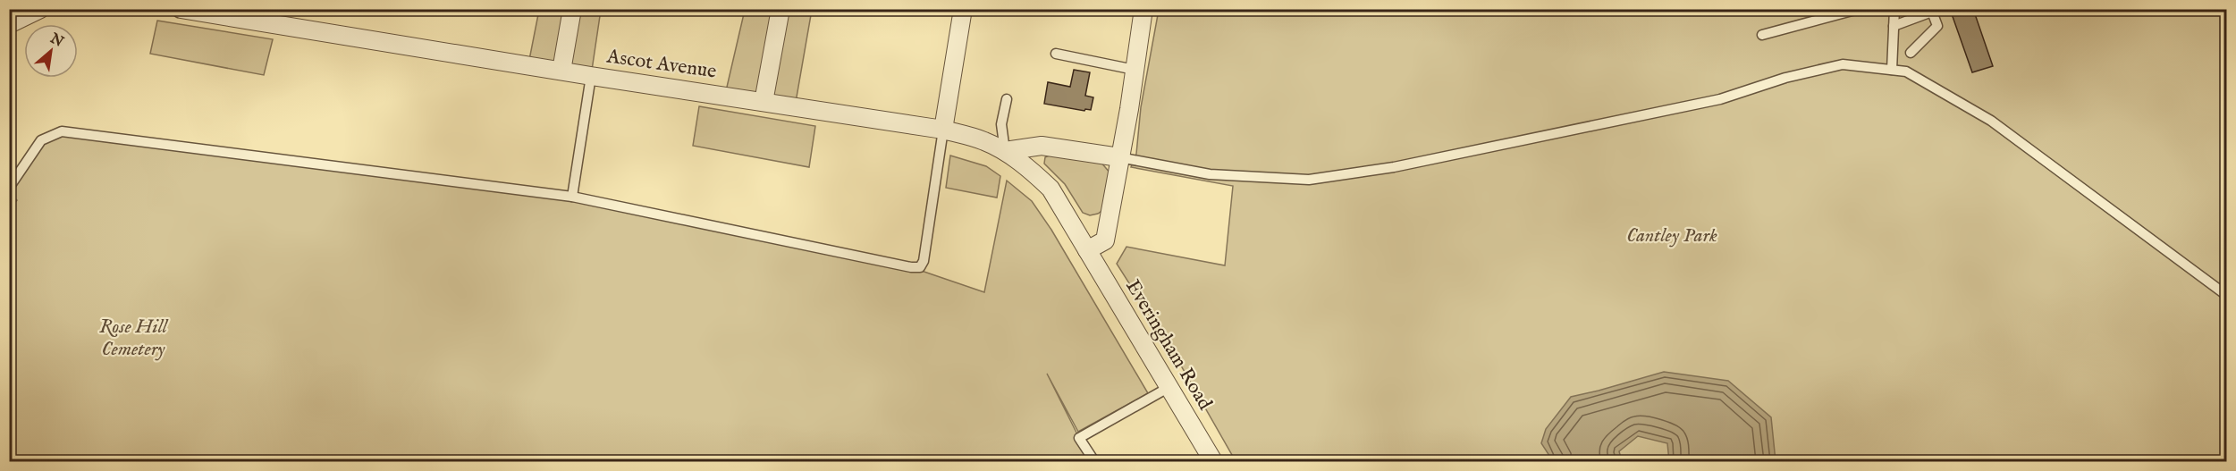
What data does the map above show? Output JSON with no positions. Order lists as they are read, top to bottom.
{
  "streets": {
    "street": ["Ascot Avenue", "Everingham Road"]
  },
  "crossings": [
    ["Ascot Avenue", "Everingham Road"]
  ],
  "parks": ["Cantley Park", "Rose Hill Cemetery"],
  "north": "top right"
}
